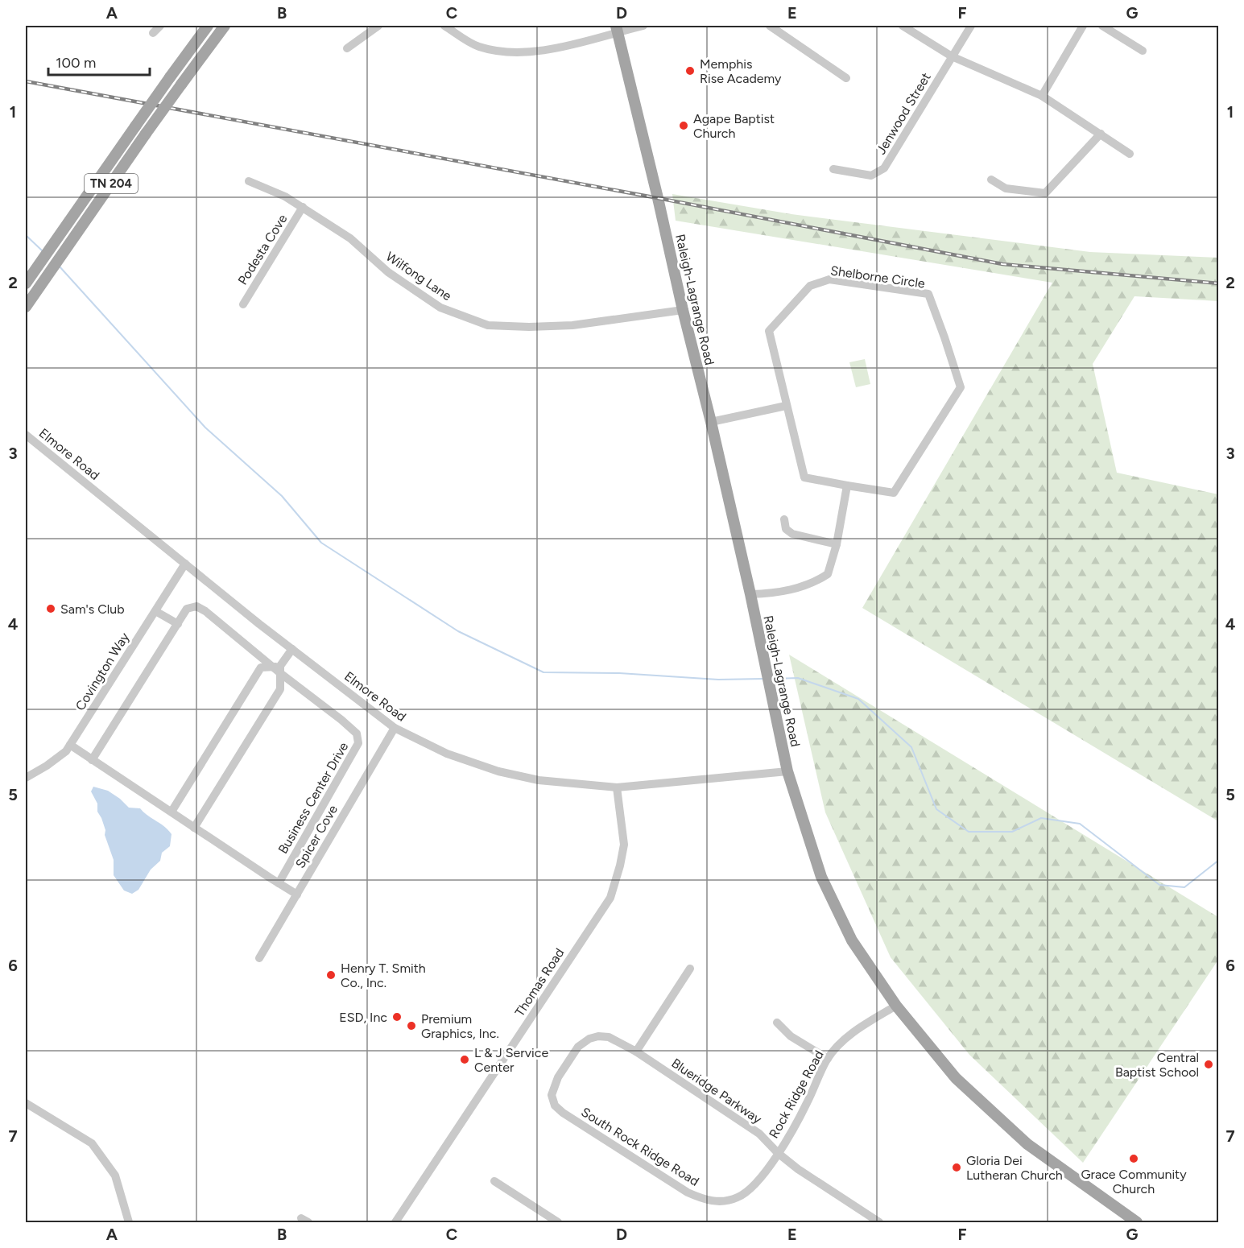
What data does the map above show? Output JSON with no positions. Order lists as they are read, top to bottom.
{
  "streets": {
    "main road": ["TN 204", "Raleigh-Lagrange Road"],
    "street": [
      "Jenwood Street",
      "Podesta Cove",
      "Wilfong Lane",
      "Shelborne Circle",
      "Elmore Road",
      "Covington Way",
      "Business Center Drive",
      "Spicer Cove",
      "Thomas Road",
      "Blueridge Parkway",
      "Rock Ridge Road",
      "South Rock Ridge Road"
    ]
  },
  "crossings": [
    ["Podesta Cove", "Wilfong Lane"],
    ["Wilfong Lane", "Raleigh-Lagrange Road"],
    ["Raleigh-Lagrange Road", "Elmore Road"],
    ["Raleigh-Lagrange Road", "Rock Ridge Road"],
    ["Elmore Road", "Covington Way"],
    ["Elmore Road", "Spicer Cove"],
    ["Elmore Road", "Thomas Road"],
    ["Blueridge Parkway", "Rock Ridge Road"],
    ["Blueridge Parkway", "South Rock Ridge Road"],
    ["Rock Ridge Road", "South Rock Ridge Road"]
  ],
  "places": [
    "Memphis Rise Academy",
    "Agape Baptist Church",
    "Sam's Club",
    "Henry T. Smith Co., Inc.",
    "ESD, Inc",
    "Premium Graphics, Inc.",
    "L & J Service Center",
    "Central Baptist School",
    "Grace Community Church",
    "Gloria Dei Lutheran Church"
  ],
  "scale_bar": "100 m",
  "grid": {
    "columns": [
      "A",
      "B",
      "C",
      "D",
      "E",
      "F",
      "G"
    ],
    "rows": [
      "1",
      "2",
      "3",
      "4",
      "5",
      "6",
      "7"
    ]
  }
}
